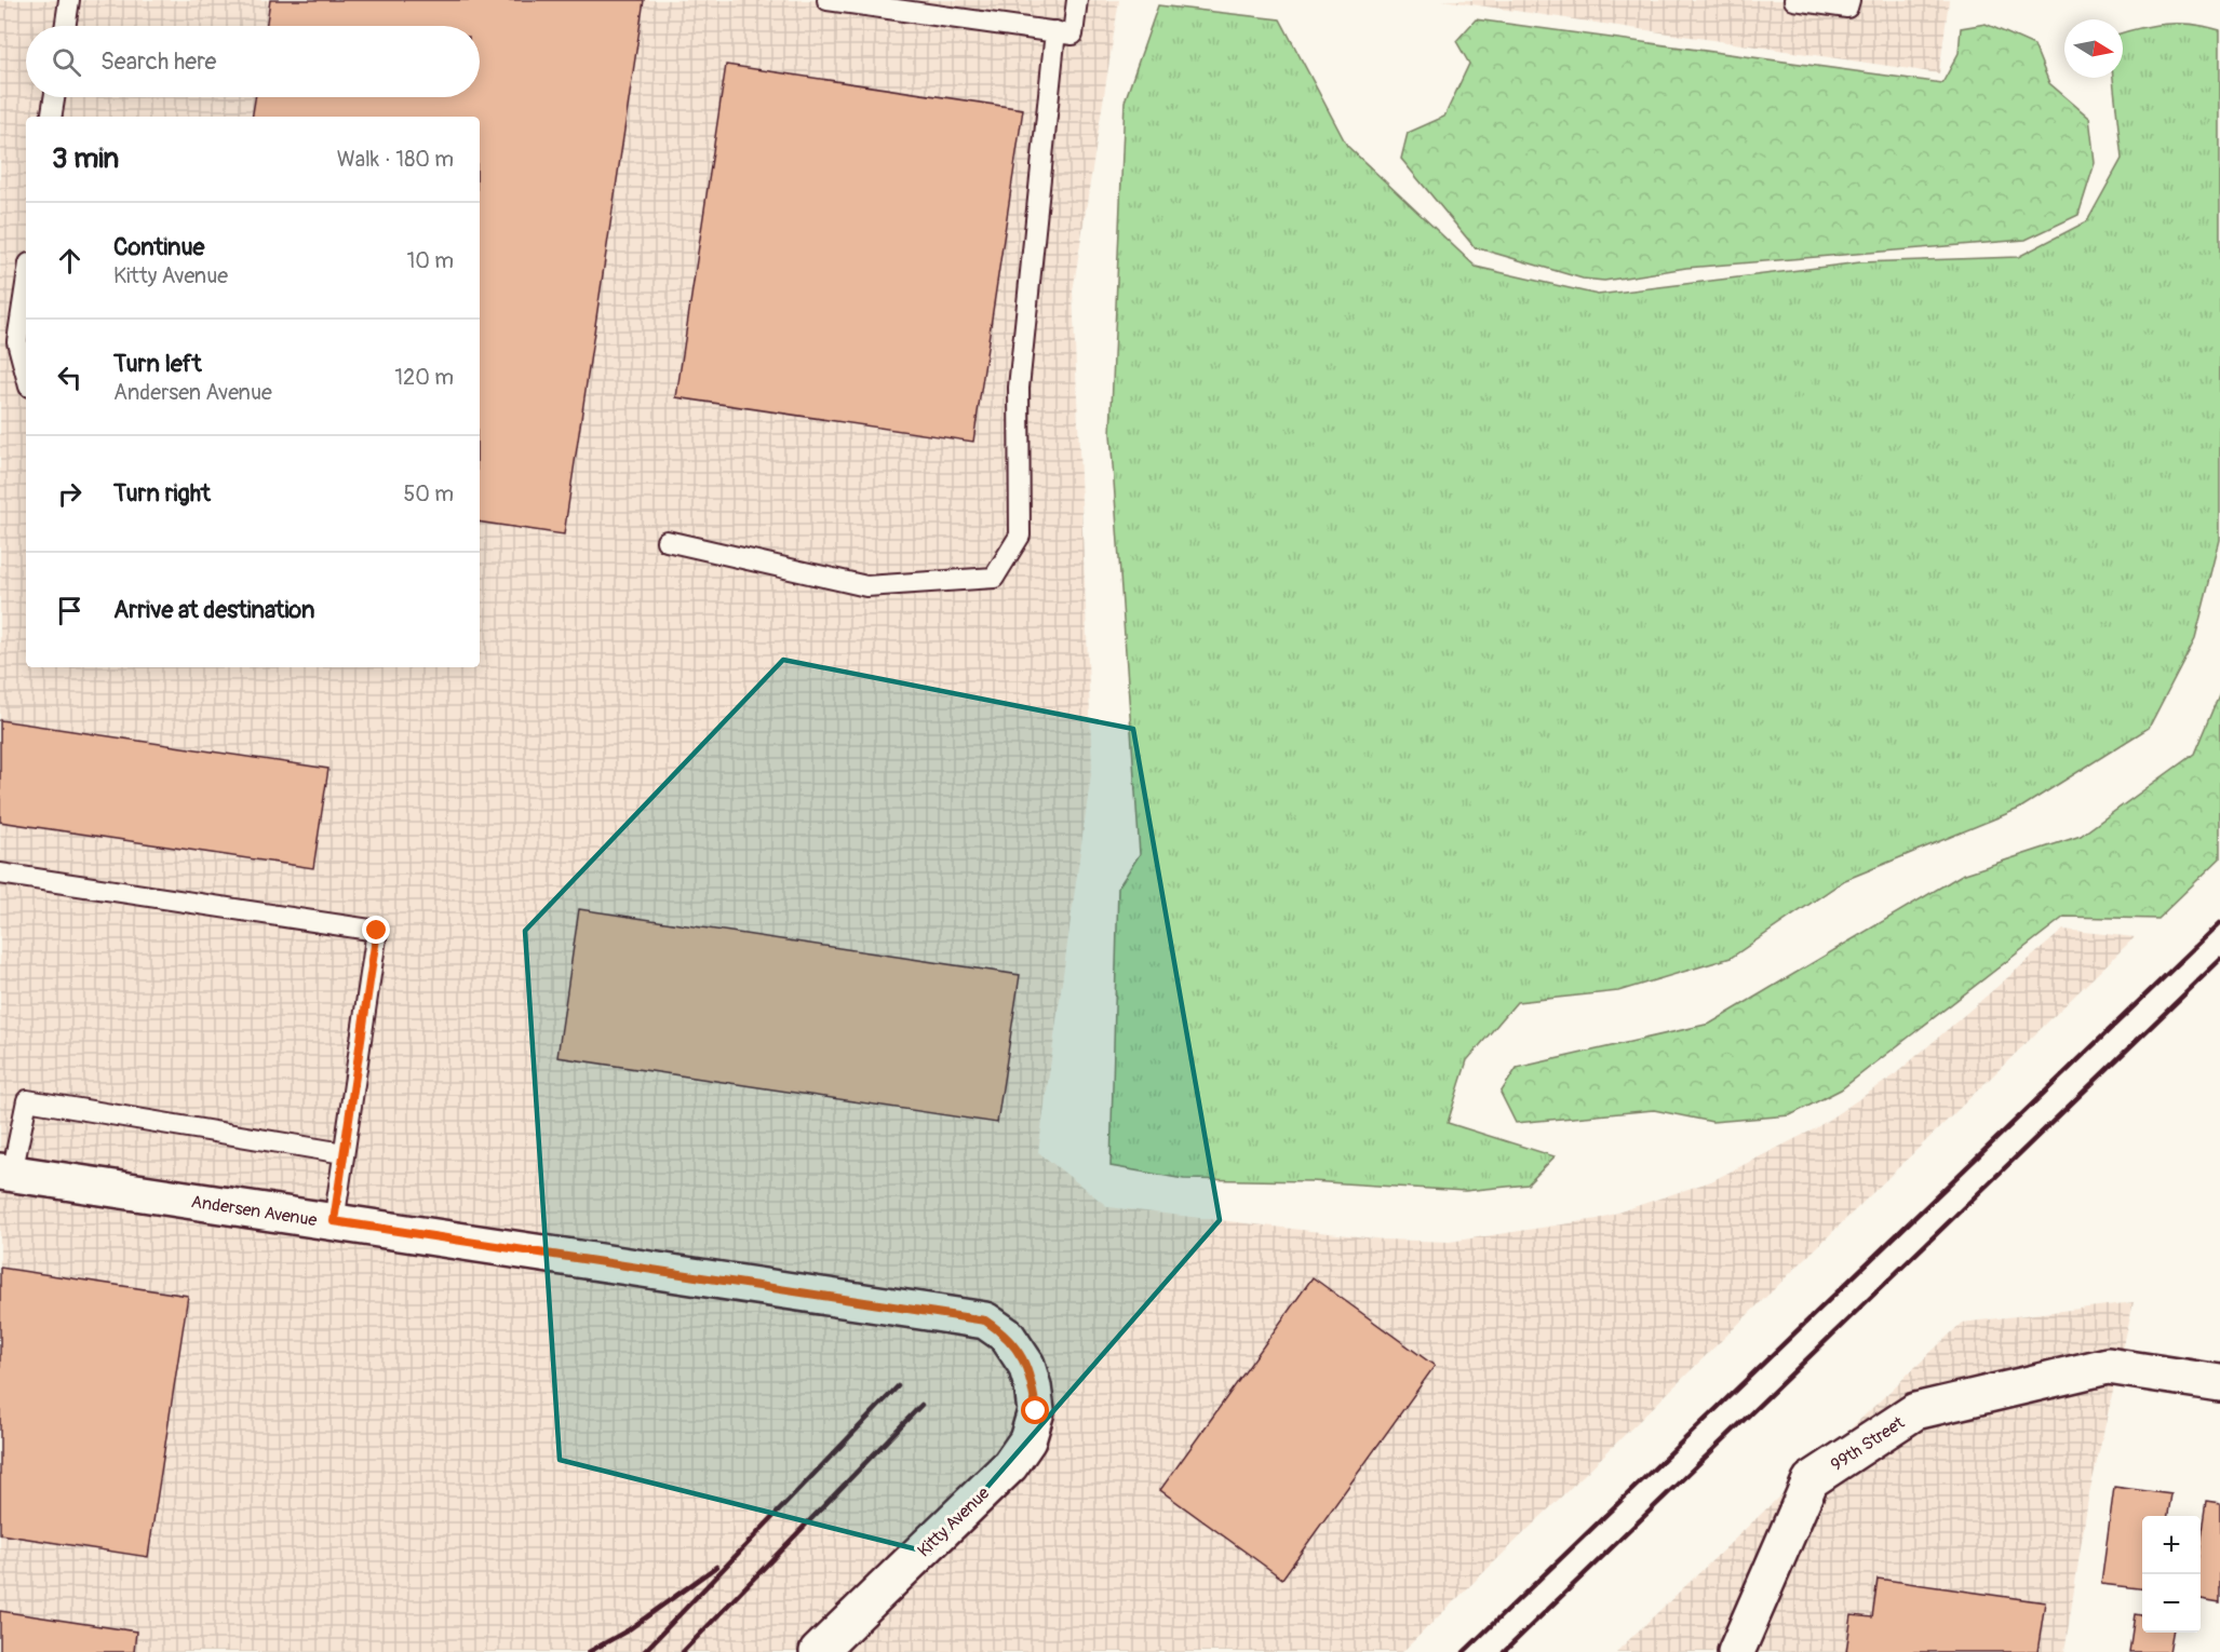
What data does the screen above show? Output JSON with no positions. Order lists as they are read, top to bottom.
{
  "streets": {
    "street": ["Andersen Avenue", "99th Street", "Kitty Avenue"]
  },
  "crossings": [
    ["Andersen Avenue", "Kitty Avenue"]
  ],
  "north": "right",
  "page": {
    "search": "Search here",
    "heading": ["3 min", "Walk · 180 m"],
    "list": [
      ["Continue", "Kitty Avenue", "10 m"],
      ["Turn left", "Andersen Avenue", "120 m"],
      ["Turn right", "50 m"],
      "Arrive at destination"
    ],
    "map_buttons": ["+", "−"]
  }
}
